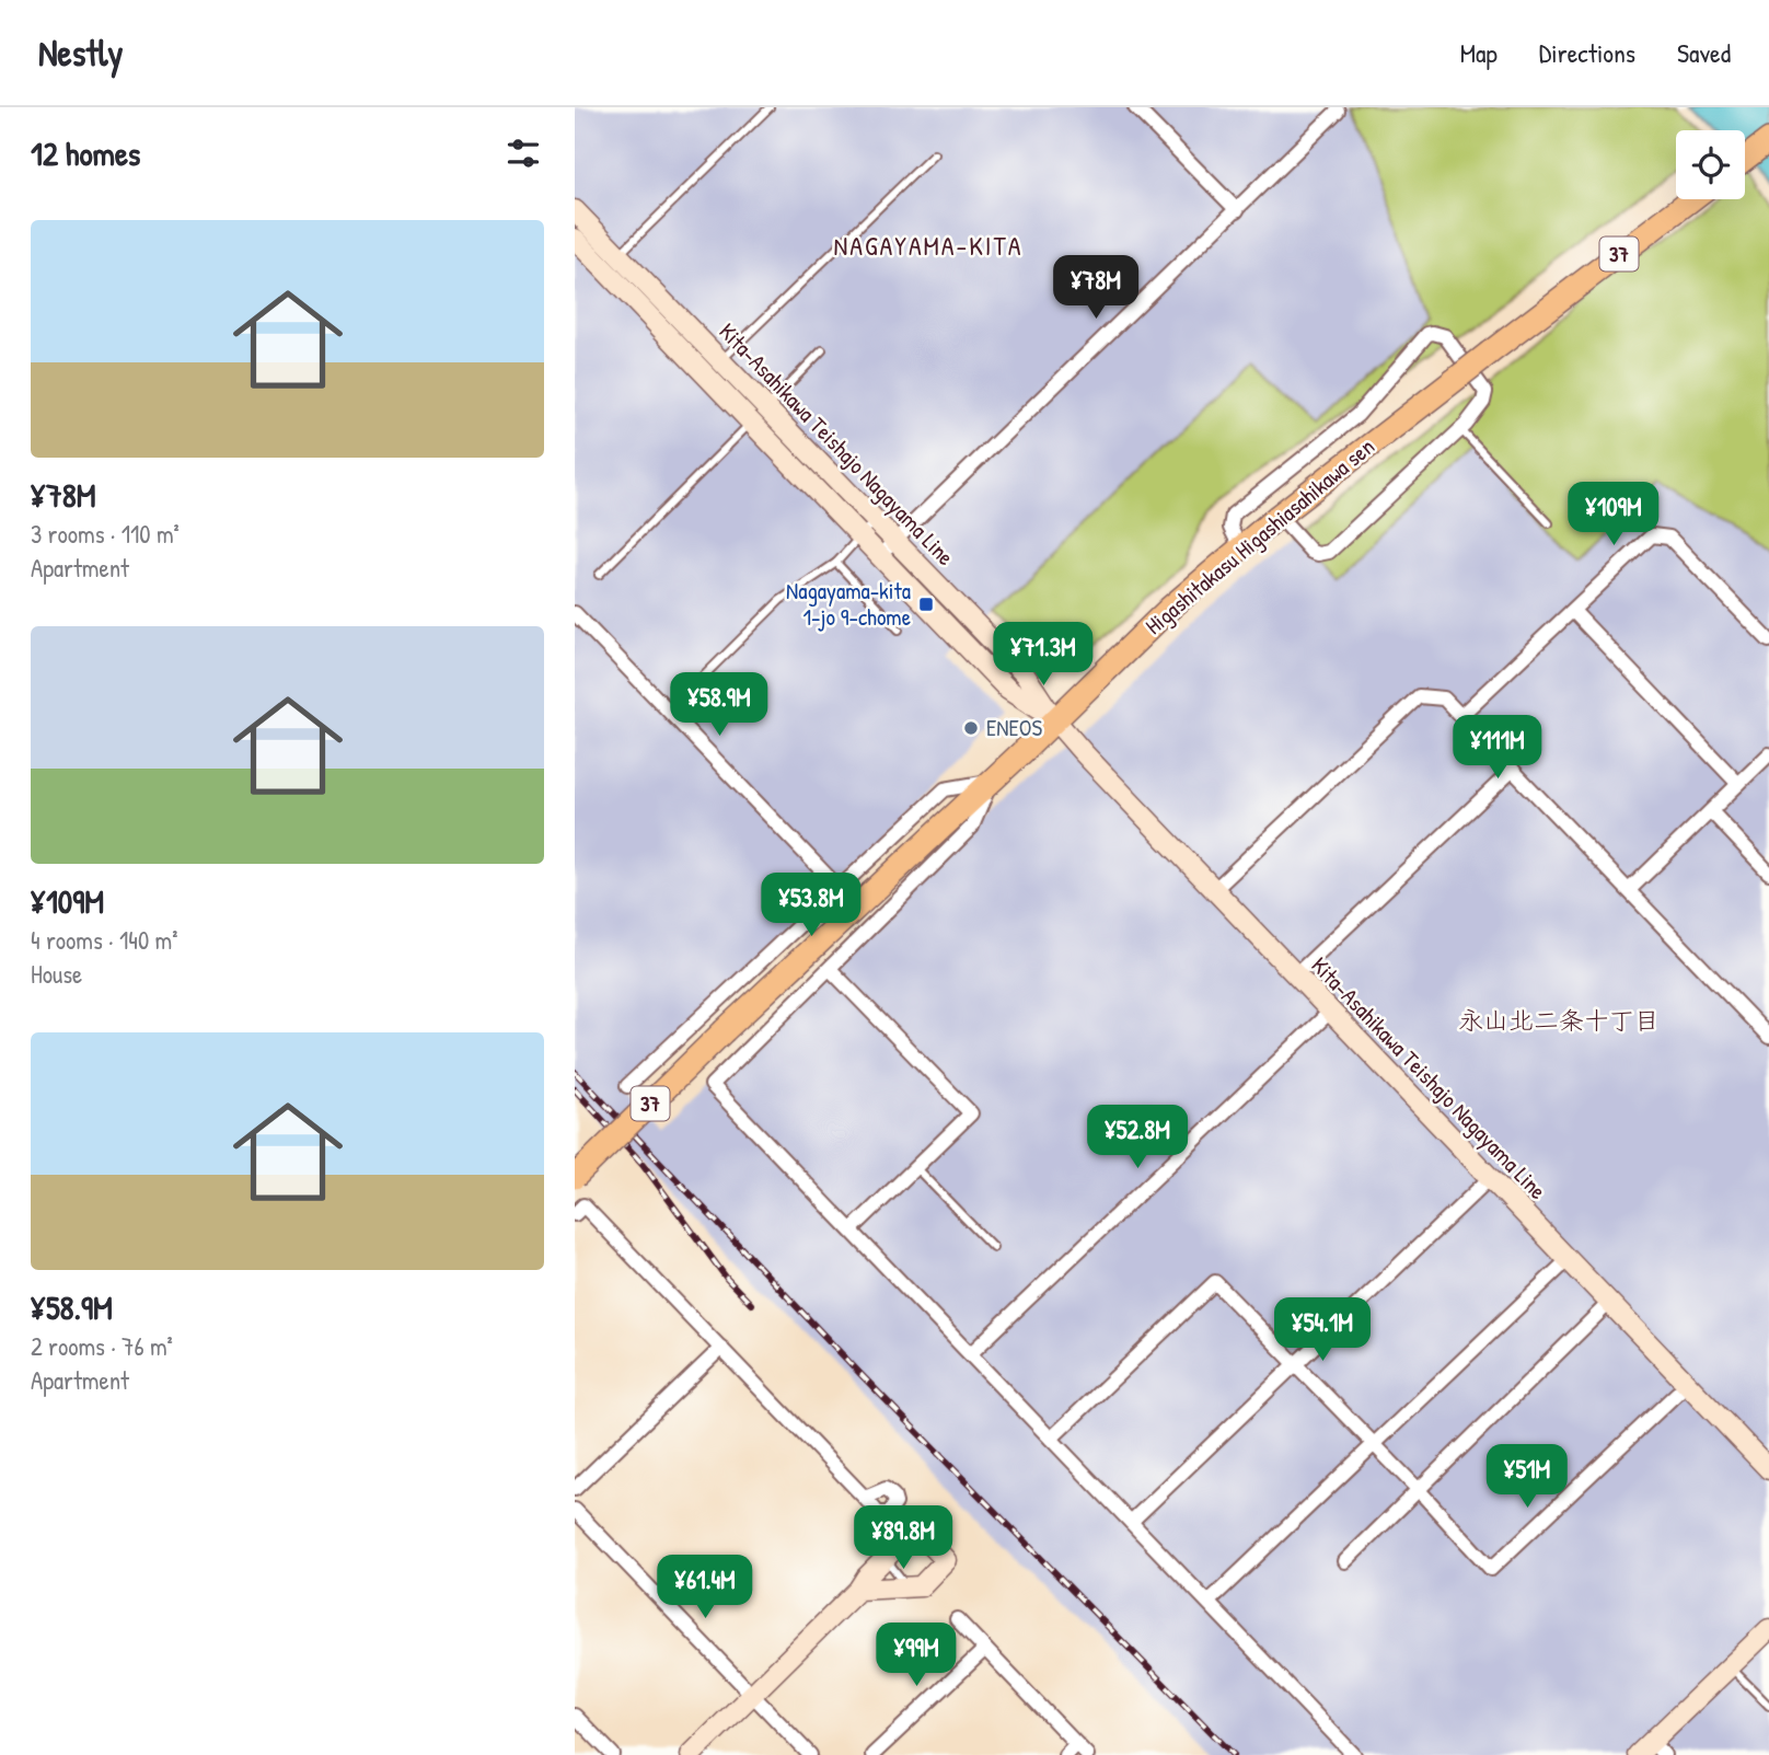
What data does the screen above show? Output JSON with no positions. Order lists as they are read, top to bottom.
{
  "streets": {
    "main road": ["37", "Kita-Asahikawa Teishajo Nagayama Line", "Higashitakasu Higashiasahikawa sen"]
  },
  "crossings": [
    ["Kita-Asahikawa Teishajo Nagayama Line", "Higashitakasu Higashiasahikawa sen"]
  ],
  "districts": ["NAGAYAMA-KITA", "永山北二条十丁目"],
  "places": {
    "transit": ["Nagayama-kita 1-jo 9-chome"],
    "other": ["ENEOS"]
  },
  "page": {
    "header": "Nestly",
    "nav": ["Map", "Directions", "Saved"],
    "heading": "12 homes",
    "list": [
      {
        "name": "¥78M",
        "note": "3 rooms · 110 m² · Apartment"
      },
      {
        "name": "¥109M",
        "note": "4 rooms · 140 m² · House"
      },
      {
        "name": "¥58.9M",
        "note": "2 rooms · 76 m² · Apartment"
      }
    ],
    "price": [
      "¥78M",
      "¥109M",
      "¥71.3M",
      "¥58.9M",
      "¥111M",
      "¥53.8M",
      "¥52.8M",
      "¥54.1M",
      "¥51M",
      "¥89.8M",
      "¥61.4M",
      "¥99M"
    ]
  }
}
